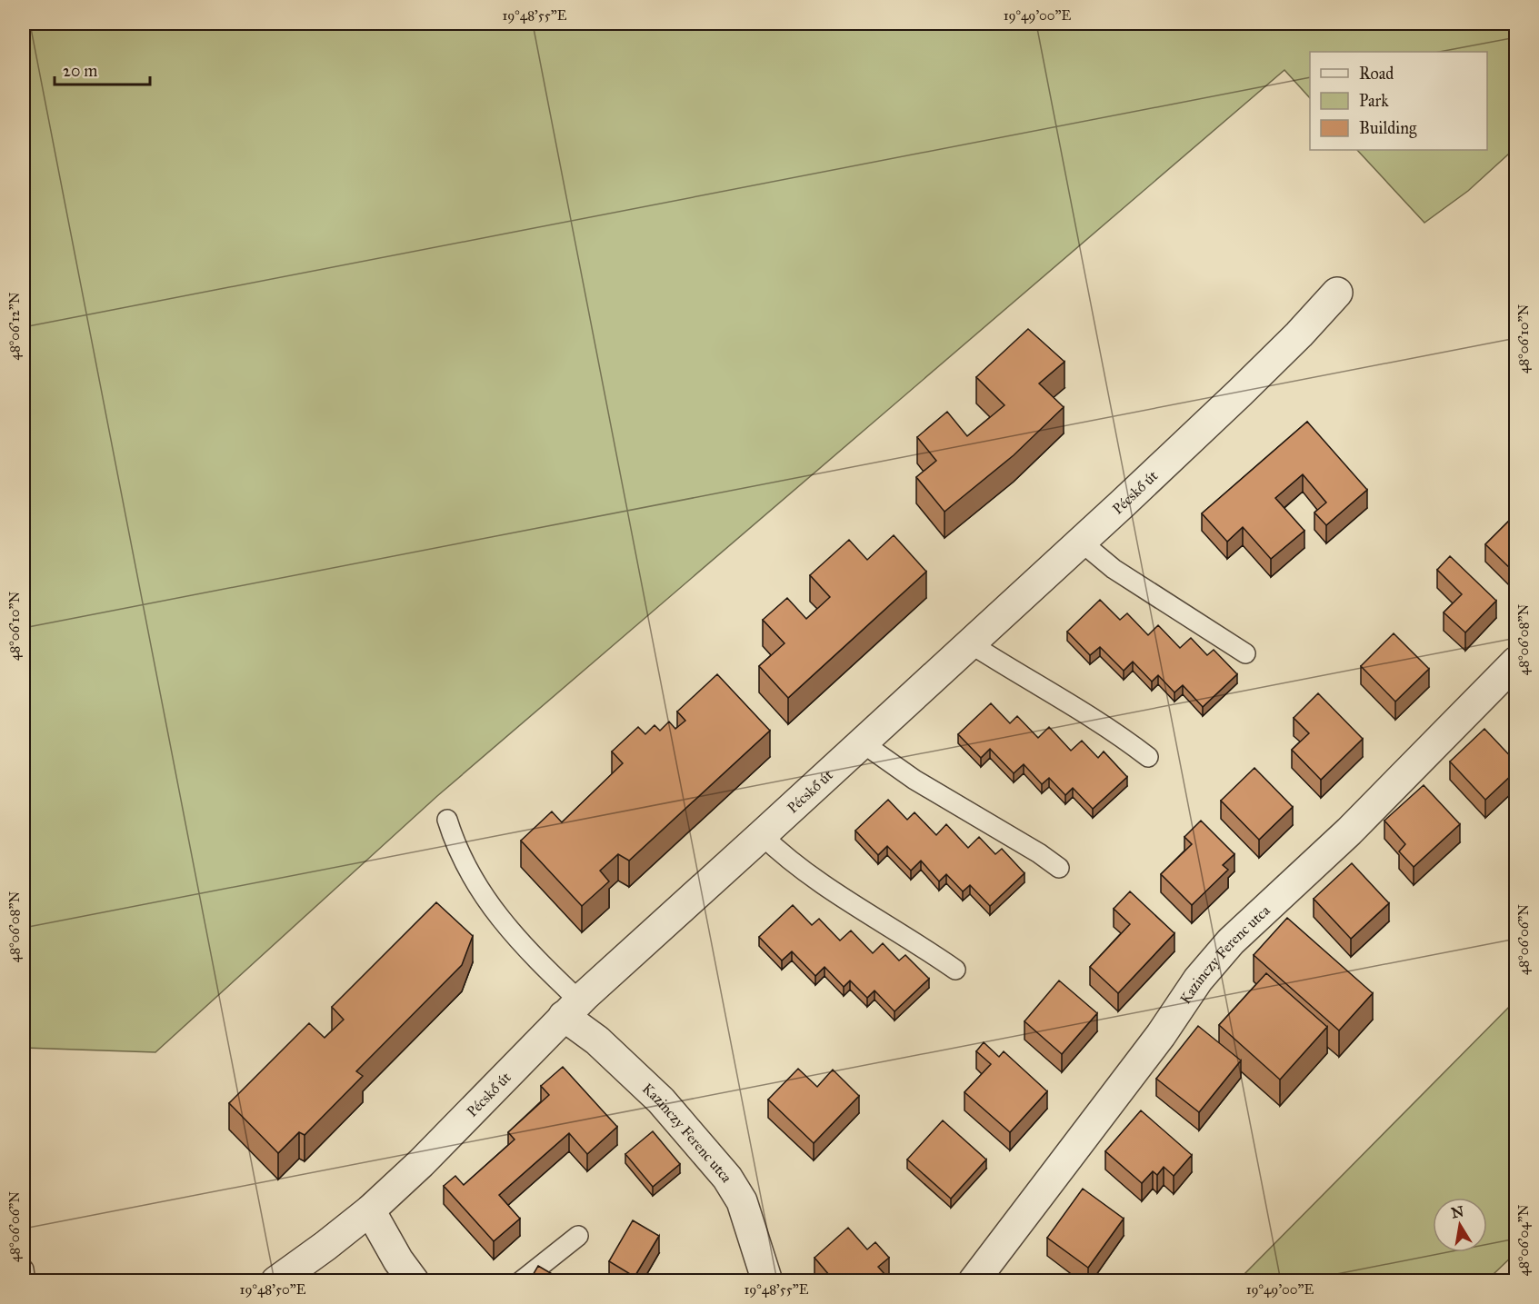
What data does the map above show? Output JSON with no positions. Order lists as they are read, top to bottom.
{
  "streets": {
    "street": ["Pécskő út", "Kazinczy Ferenc utca"]
  },
  "crossings": [
    ["Pécskő út", "Kazinczy Ferenc utca"]
  ],
  "legend": ["Road", "Park", "Building"],
  "scale_bar": "20 m",
  "north": "top",
  "coordinates": [
    "19°48'55\"E",
    "19°49'00\"E",
    "48°06'12\"N",
    "48°06'10\"N",
    "48°06'08\"N",
    "48°06'06\"N",
    "48°06'04\"N",
    "19°48'50\"E"
  ]
}
